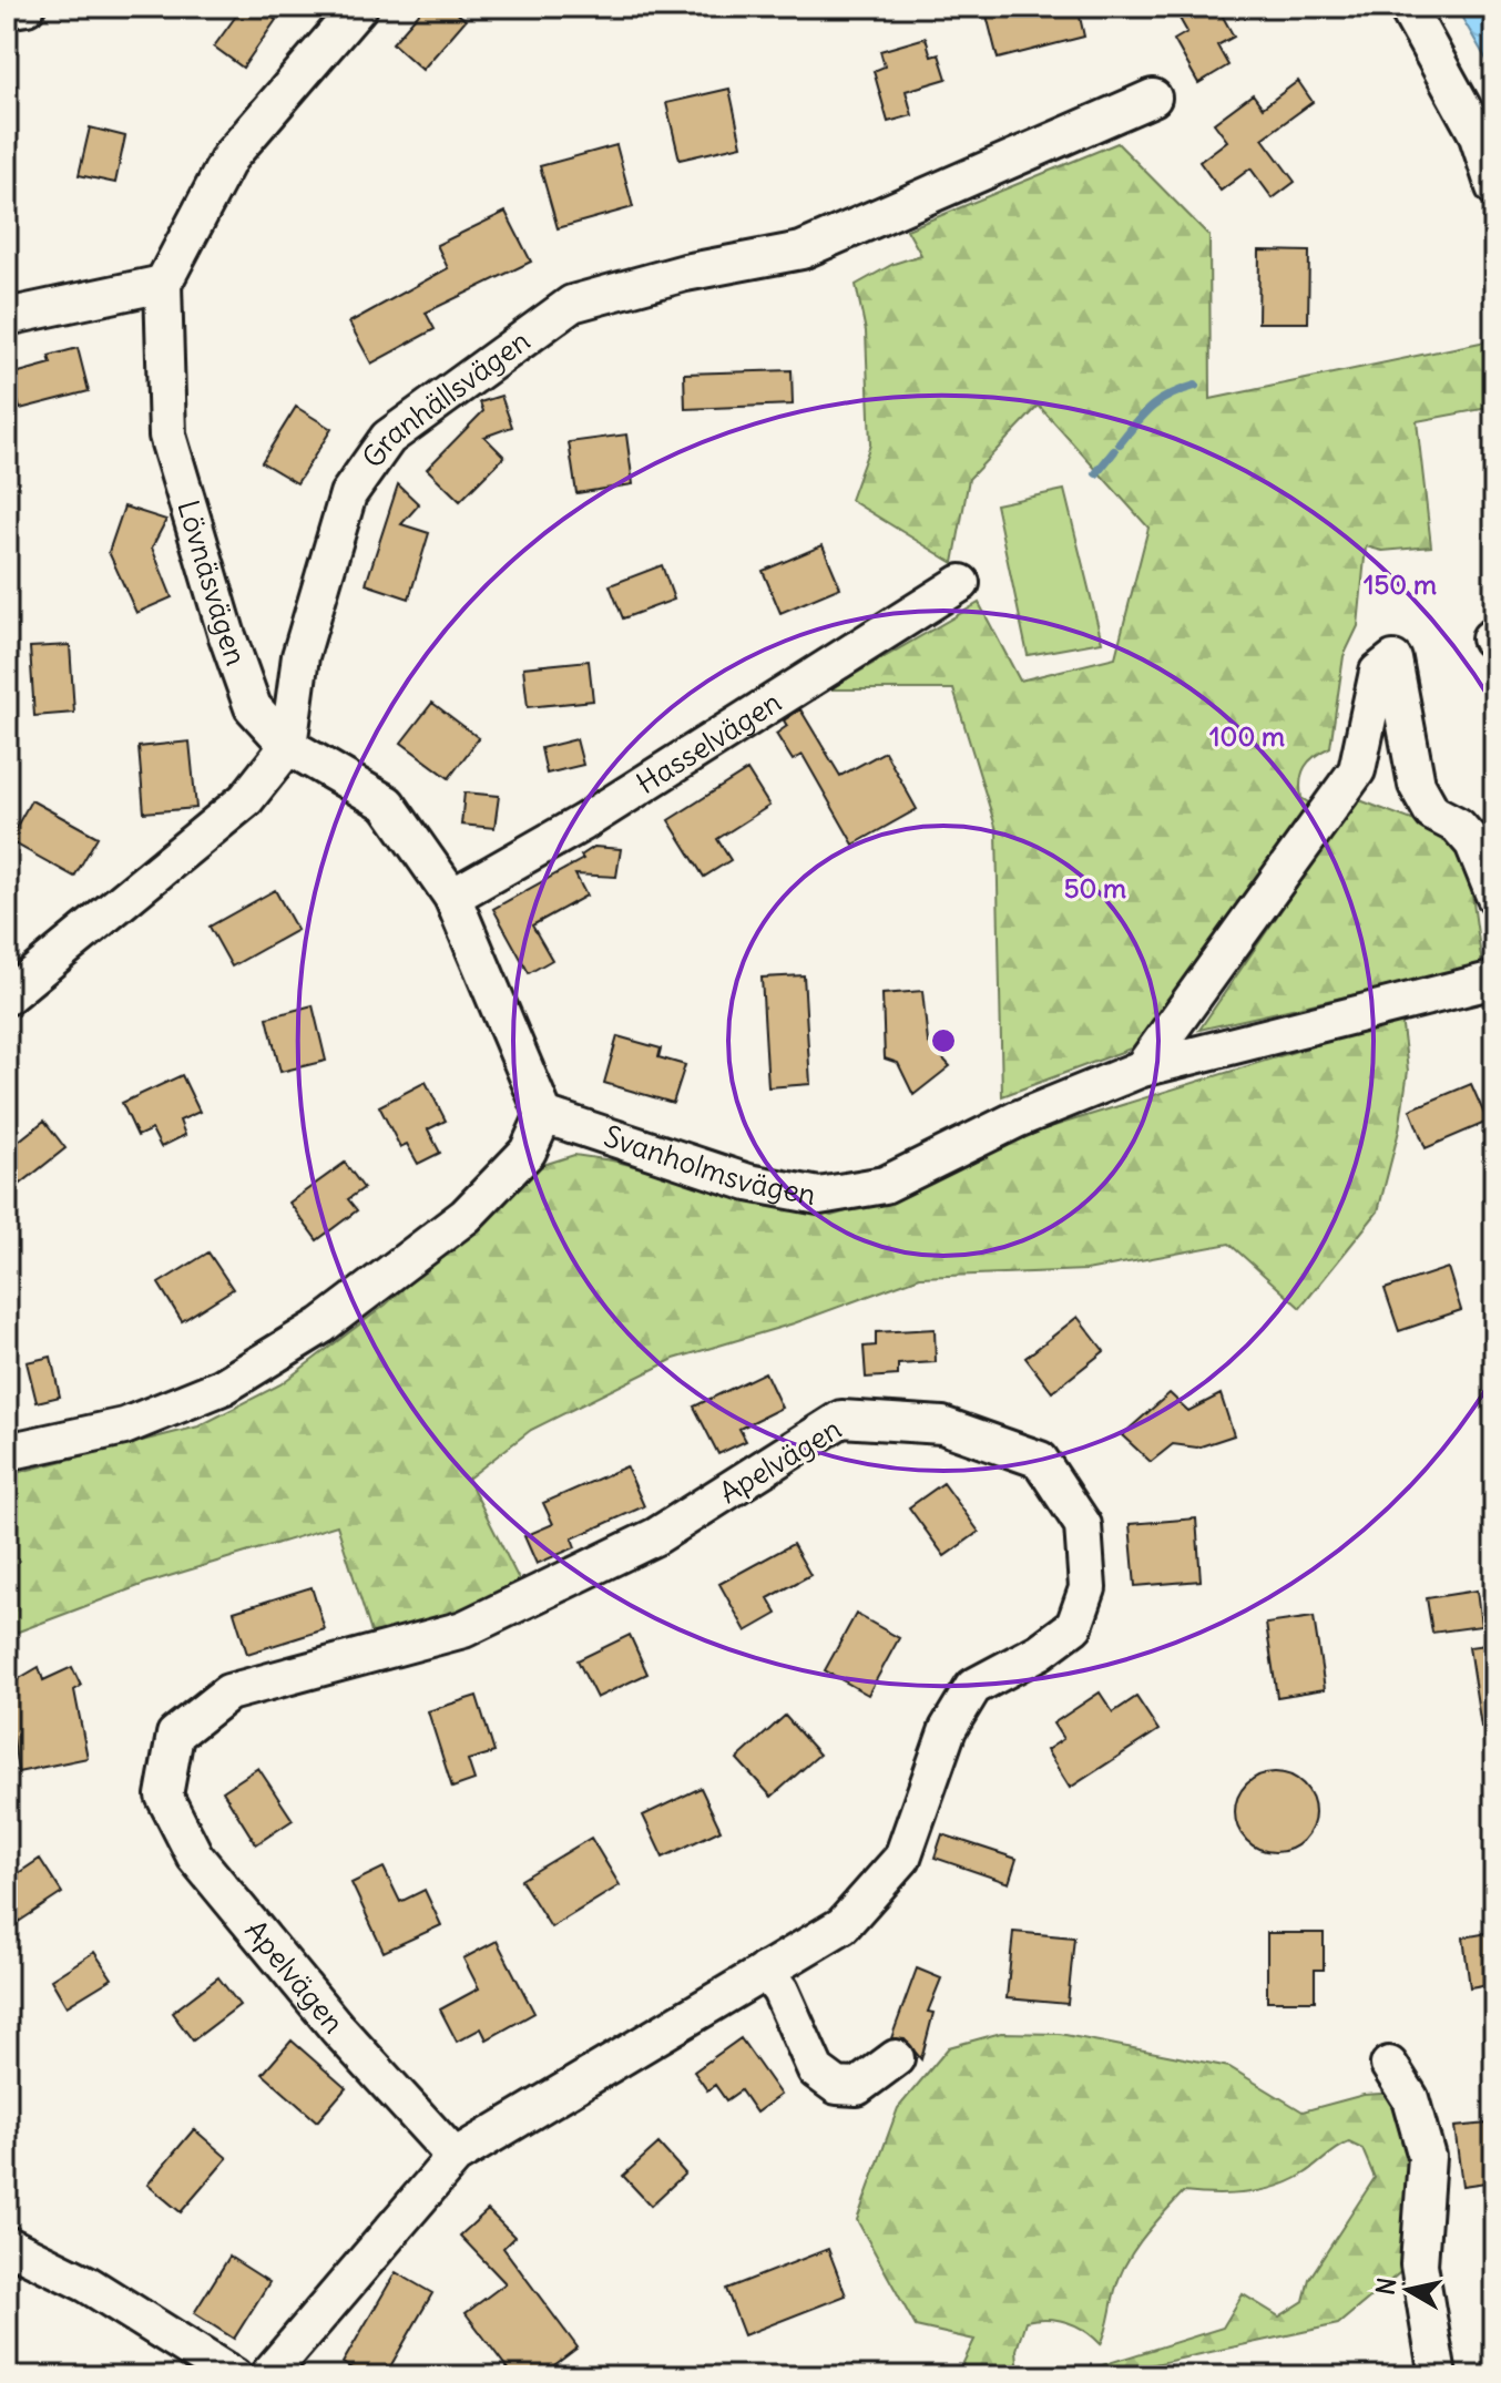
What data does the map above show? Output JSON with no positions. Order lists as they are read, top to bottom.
{
  "streets": {
    "street": [
      "Granhällsvägen",
      "Lövnäsvägen",
      "Hasselvägen",
      "Svanholmsvägen",
      "Apelvägen"
    ]
  },
  "crossings": [
    ["Granhällsvägen", "Lövnäsvägen"],
    ["Lövnäsvägen", "Hasselvägen"],
    ["Lövnäsvägen", "Svanholmsvägen"]
  ],
  "north": "left",
  "rings": ["150 m", "100 m", "50 m"]
}
